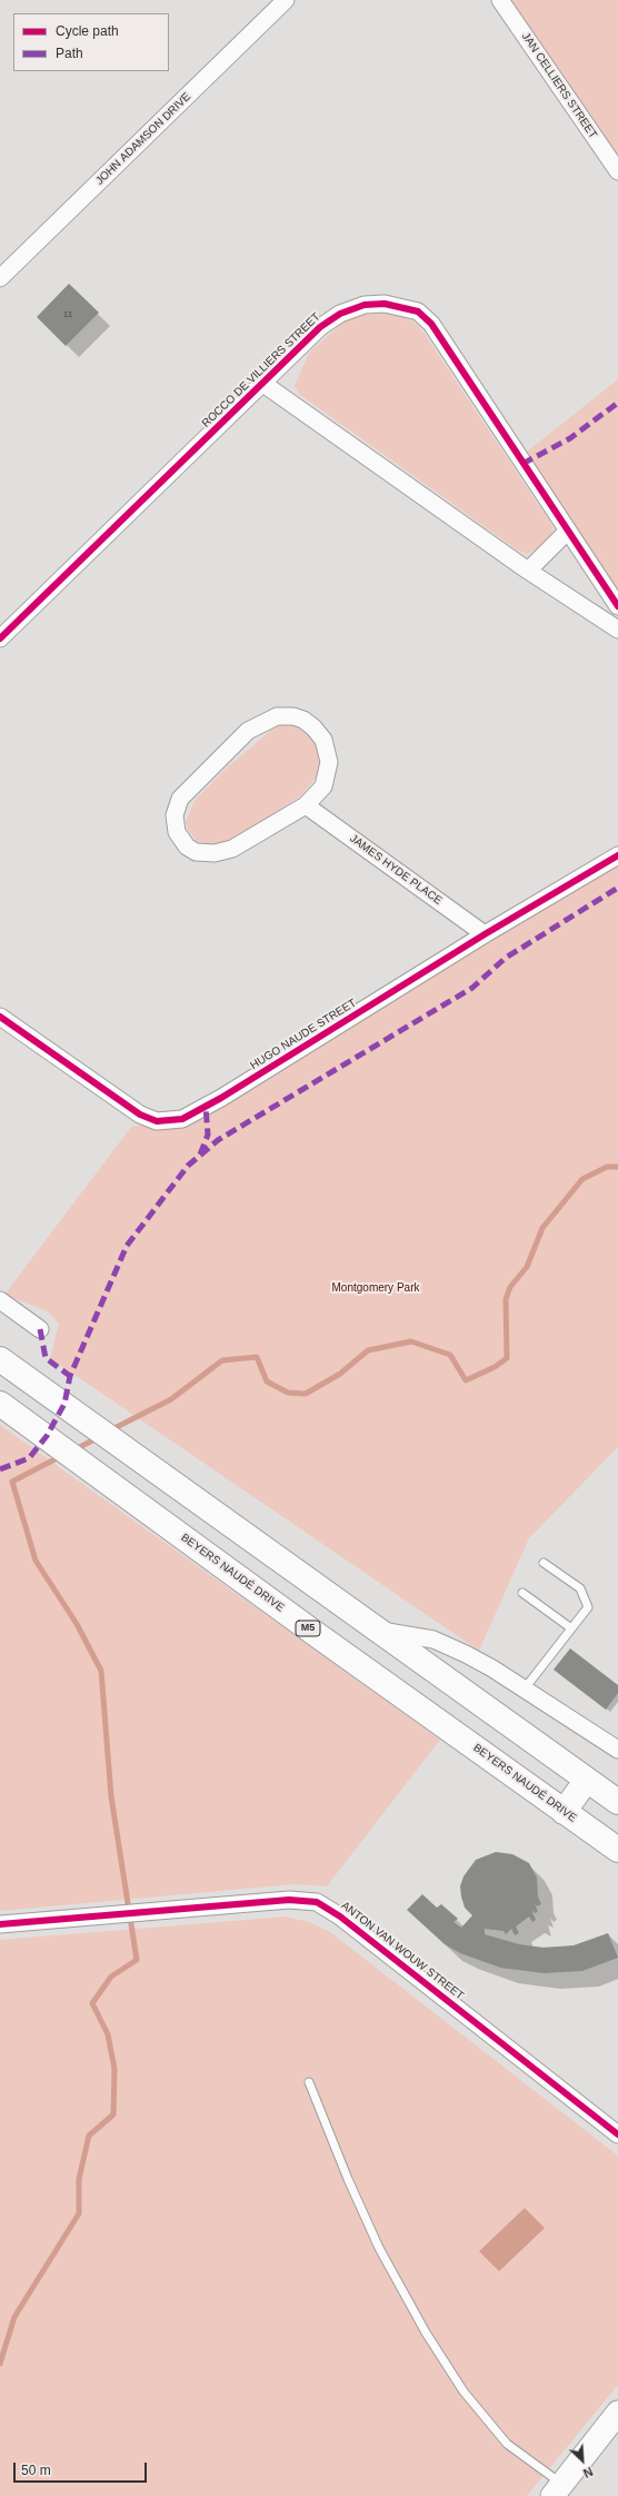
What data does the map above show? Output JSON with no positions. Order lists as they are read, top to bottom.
{
  "streets": {
    "main road": ["BEYERS NAUDÉ DRIVE", "M5"],
    "street": [
      "JAN CELLIERS STREET",
      "JOHN ADAMSON DRIVE",
      "ROCCO DE VILLIERS STREET",
      "JAMES HYDE PLACE",
      "HUGO NAUDE STREET",
      "ANTON VAN WOUW STREET"
    ]
  },
  "crossings": [
    ["JAMES HYDE PLACE", "HUGO NAUDE STREET"]
  ],
  "parks": ["Montgomery Park"],
  "house_numbers": ["11"],
  "legend": ["Cycle path", "Path"],
  "scale_bar": "50 m",
  "north": "bottom right"
}
